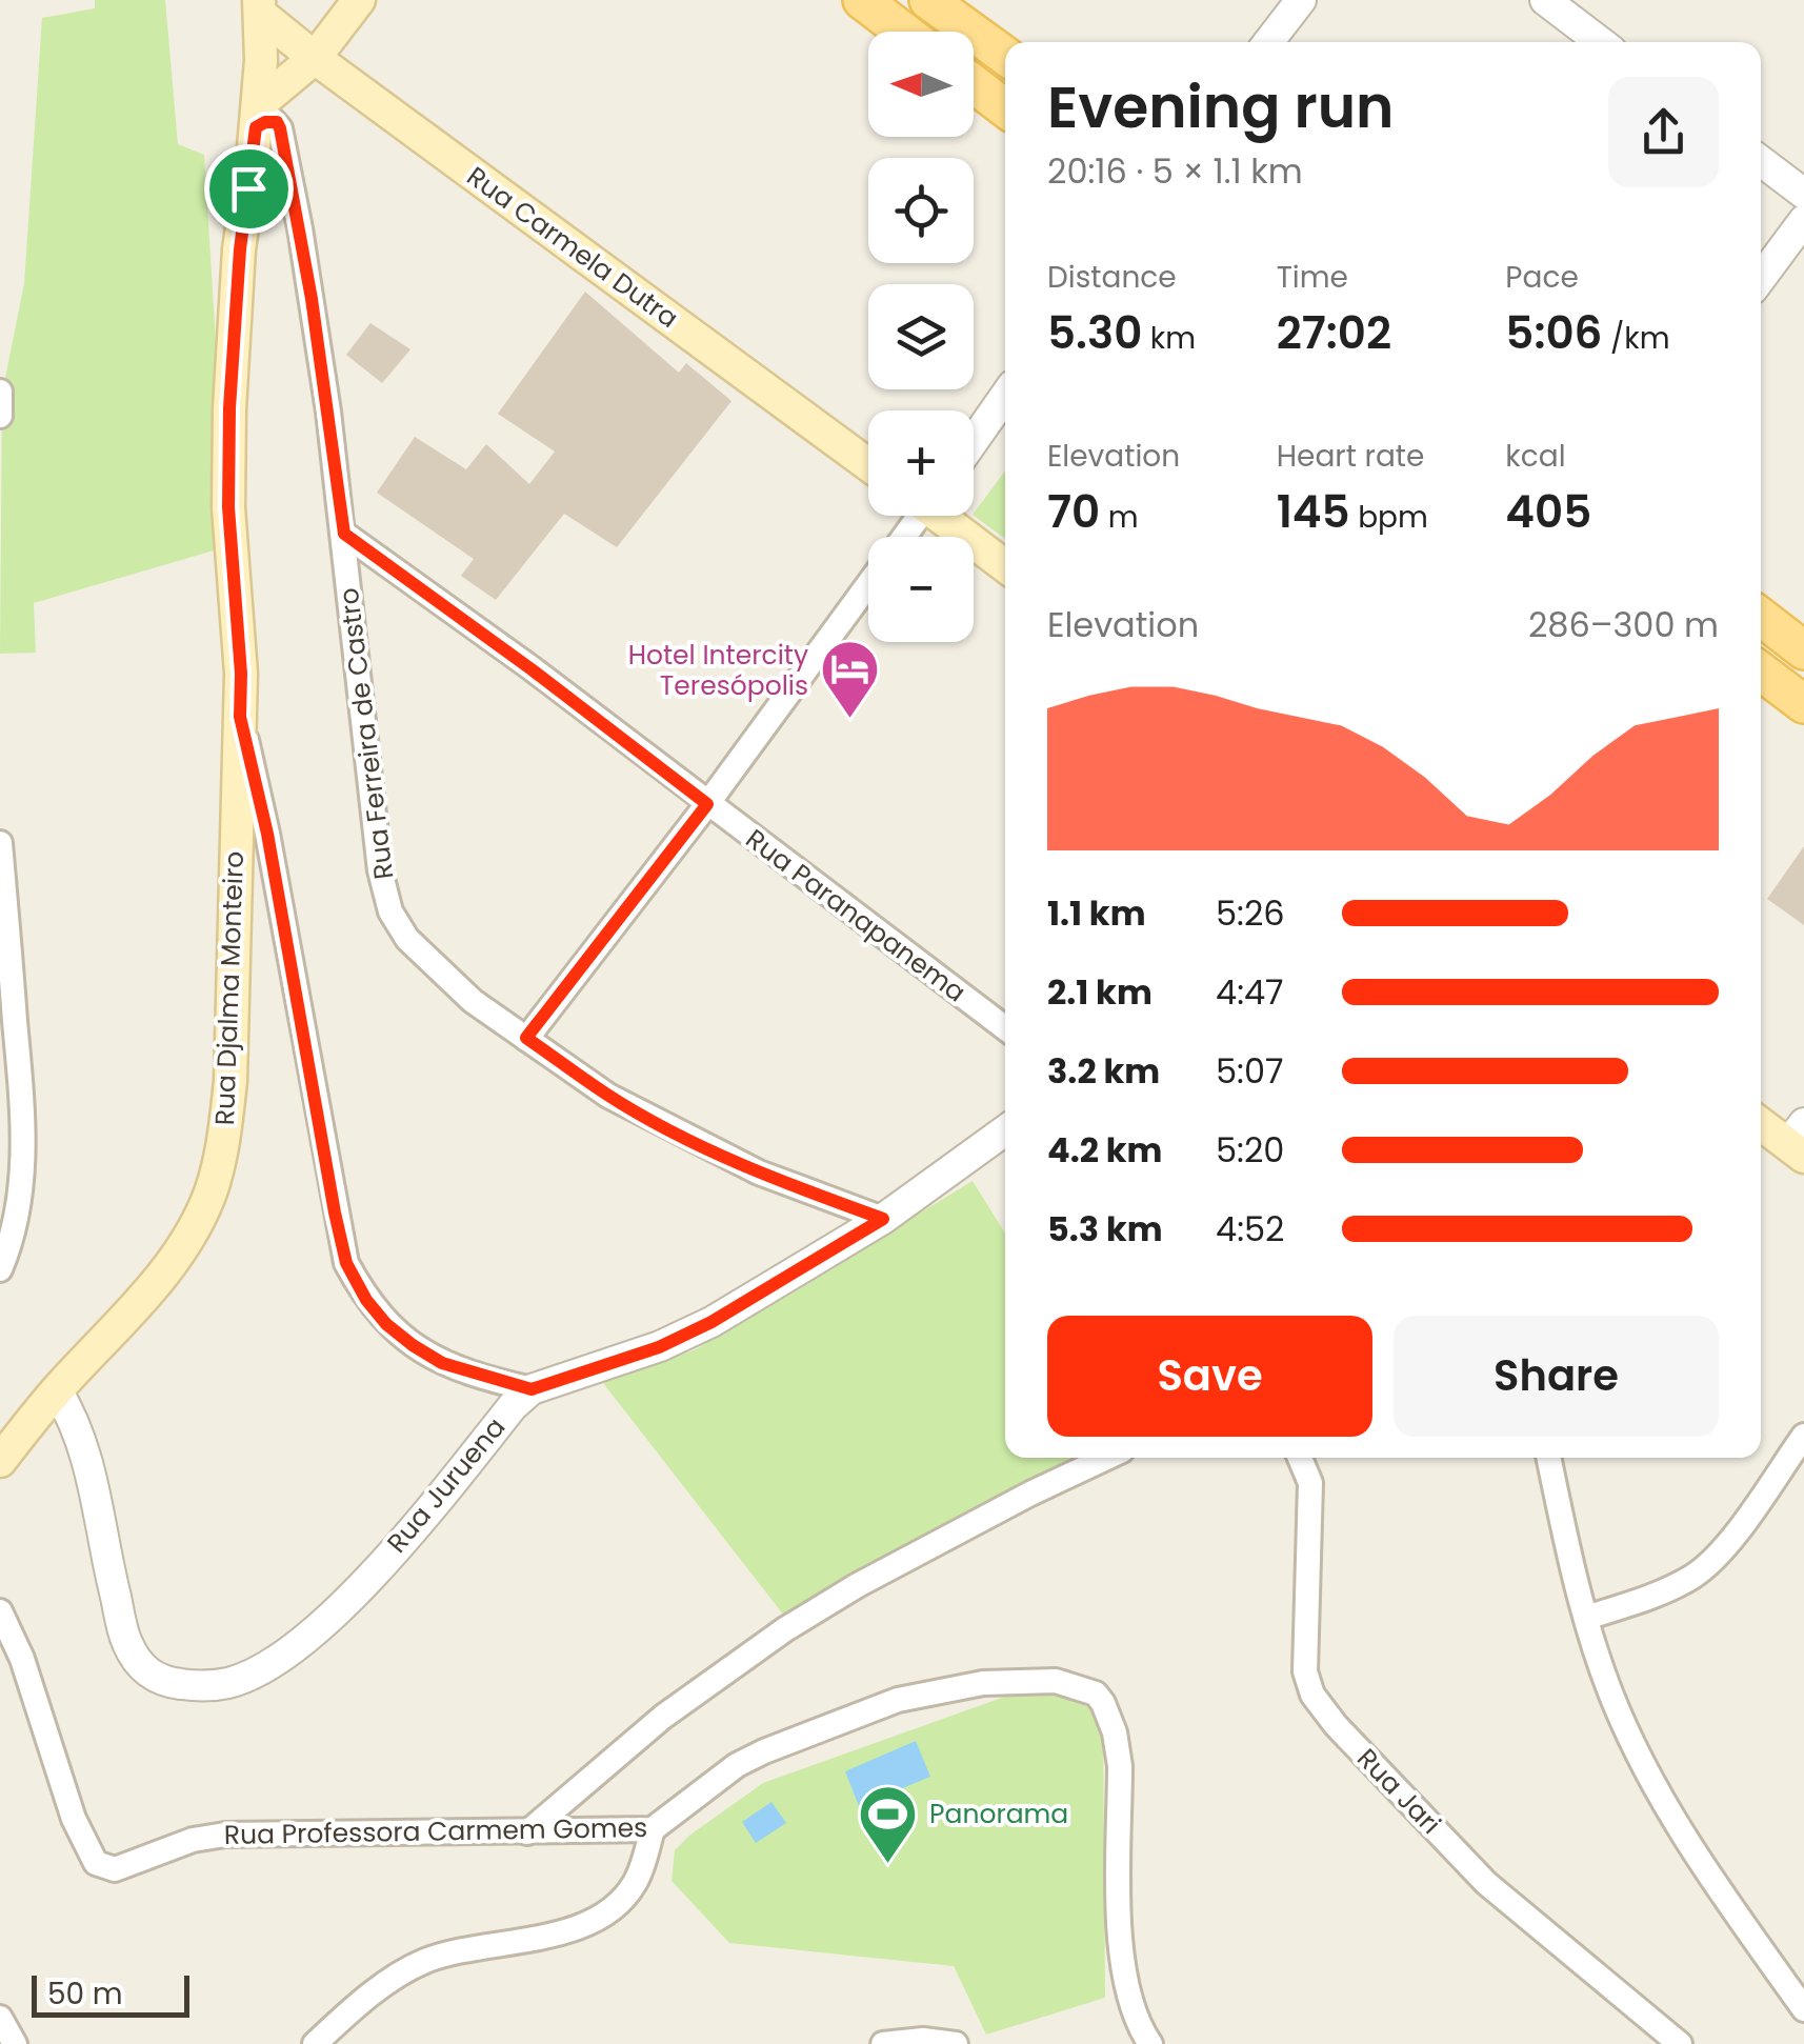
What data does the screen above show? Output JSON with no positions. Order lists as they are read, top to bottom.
{
  "streets": {
    "main road": ["Rua Carmela Dutra", "Rua Djalma Monteiro"],
    "street": [
      "Rua Ferreira de Castro",
      "Rua Paranapanema",
      "Rua Juruena",
      "Rua Jari",
      "Rua Professora Carmem Gomes"
    ]
  },
  "crossings": [
    ["Rua Carmela Dutra", "Rua Djalma Monteiro"],
    ["Rua Ferreira de Castro", "Rua Paranapanema"],
    ["Rua Ferreira de Castro", "Rua Djalma Monteiro"],
    ["Rua Ferreira de Castro", "Rua Juruena"],
    ["Rua Djalma Monteiro", "Rua Juruena"]
  ],
  "places": {
    "hotel": ["Hotel Intercity Teresópolis"],
    "sports": ["Panorama"]
  },
  "scale_bar": "50 m",
  "north": "left",
  "page": {
    "map_buttons": ["+", "−"],
    "heading": ["Evening run", "20:16 · 5 × 1.1 km"],
    "stats": [
      ["Distance", "5.30 km"],
      ["Time", "27:02"],
      ["Pace", "5:06 /km"],
      ["Elevation", "70 m"],
      ["Heart rate", "145 bpm"],
      ["kcal", "405"]
    ],
    "chart": ["Elevation", "286–300 m"],
    "list": [
      {
        "name": "1.1 km",
        "note": "5:26"
      },
      {
        "name": "2.1 km",
        "note": "4:47"
      },
      {
        "name": "3.2 km",
        "note": "5:07"
      },
      {
        "name": "4.2 km",
        "note": "5:20"
      },
      {
        "name": "5.3 km",
        "note": "4:52"
      }
    ],
    "buttons": ["Save", "Share"],
    "scale": "50 m"
  }
}
